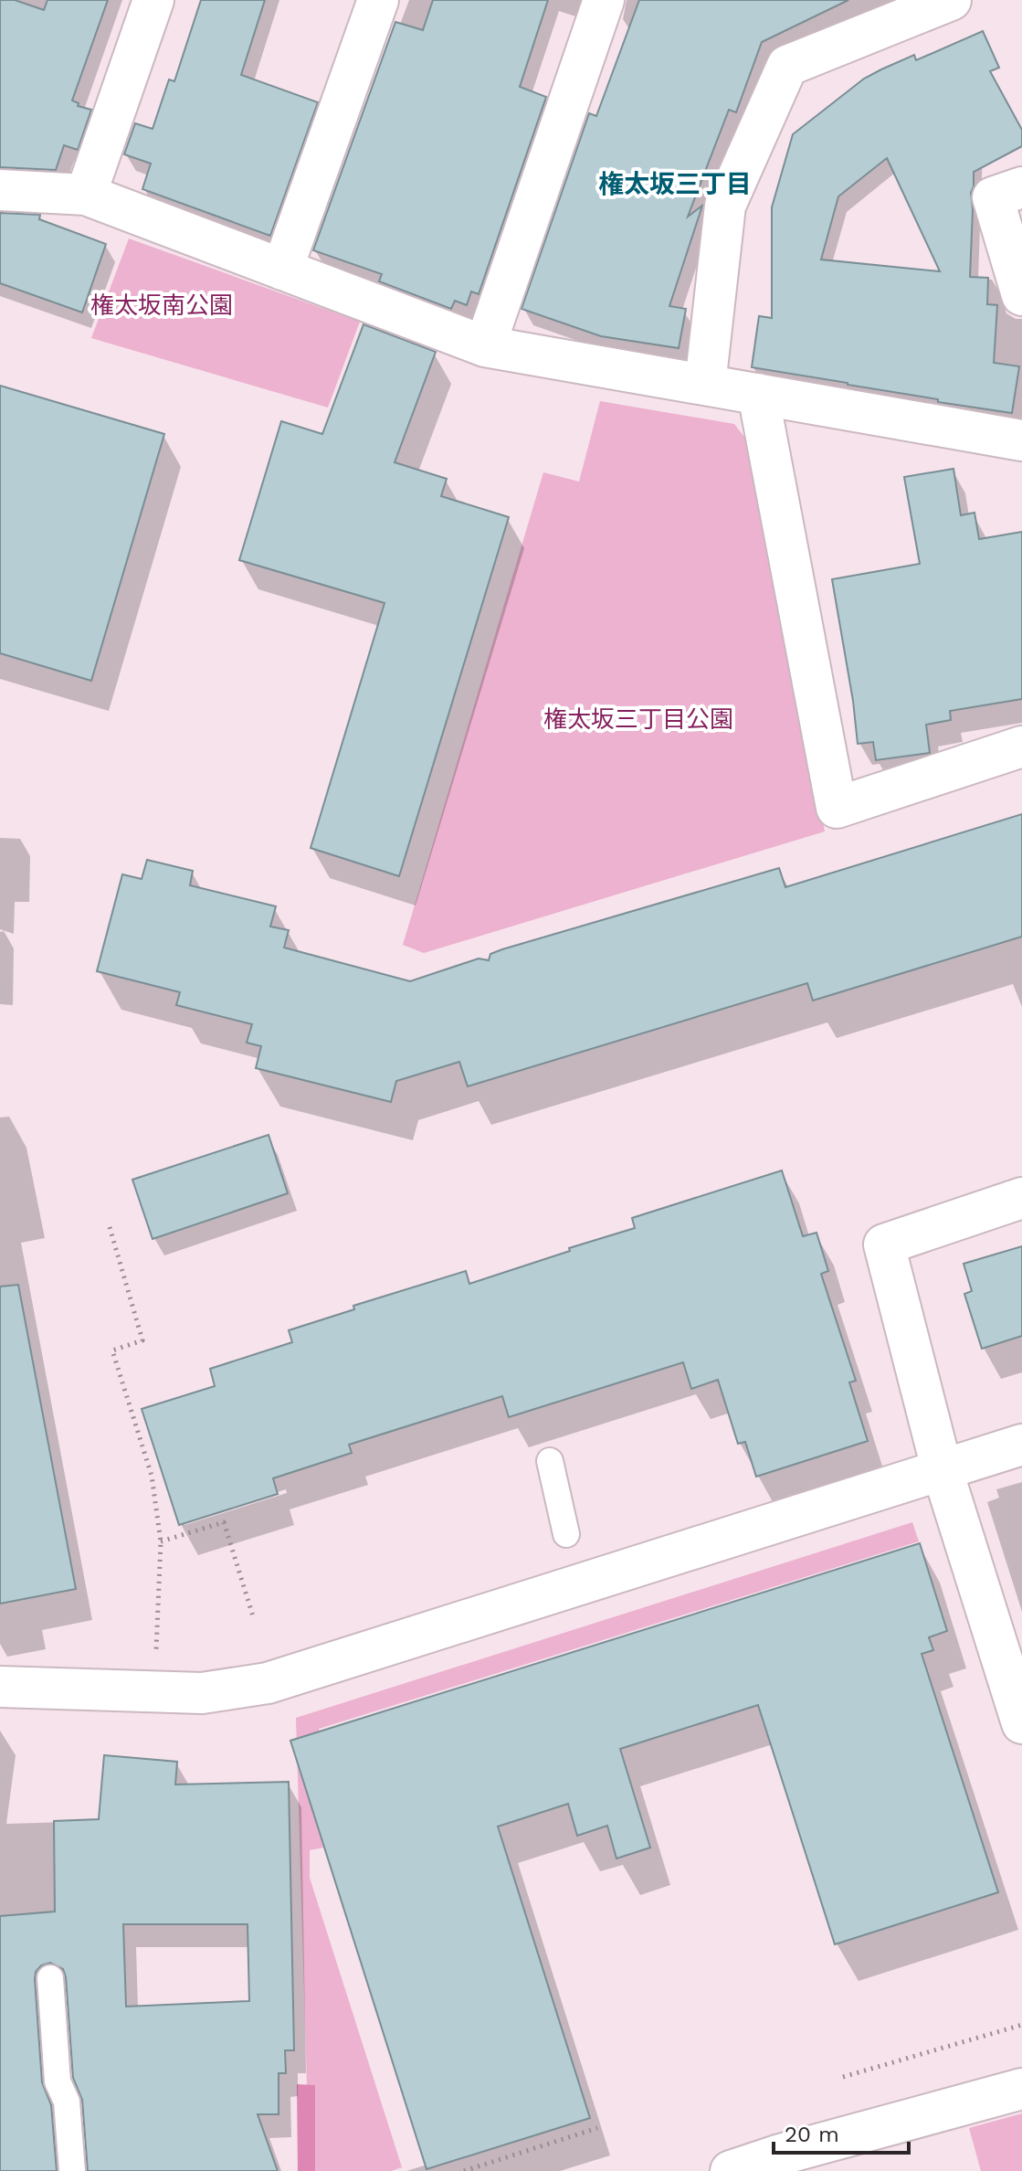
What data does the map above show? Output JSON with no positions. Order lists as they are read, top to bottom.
{
  "districts": ["権太坂三丁目"],
  "parks": ["権太坂南公園", "権太坂三丁目公園"],
  "scale_bar": "20 m"
}
